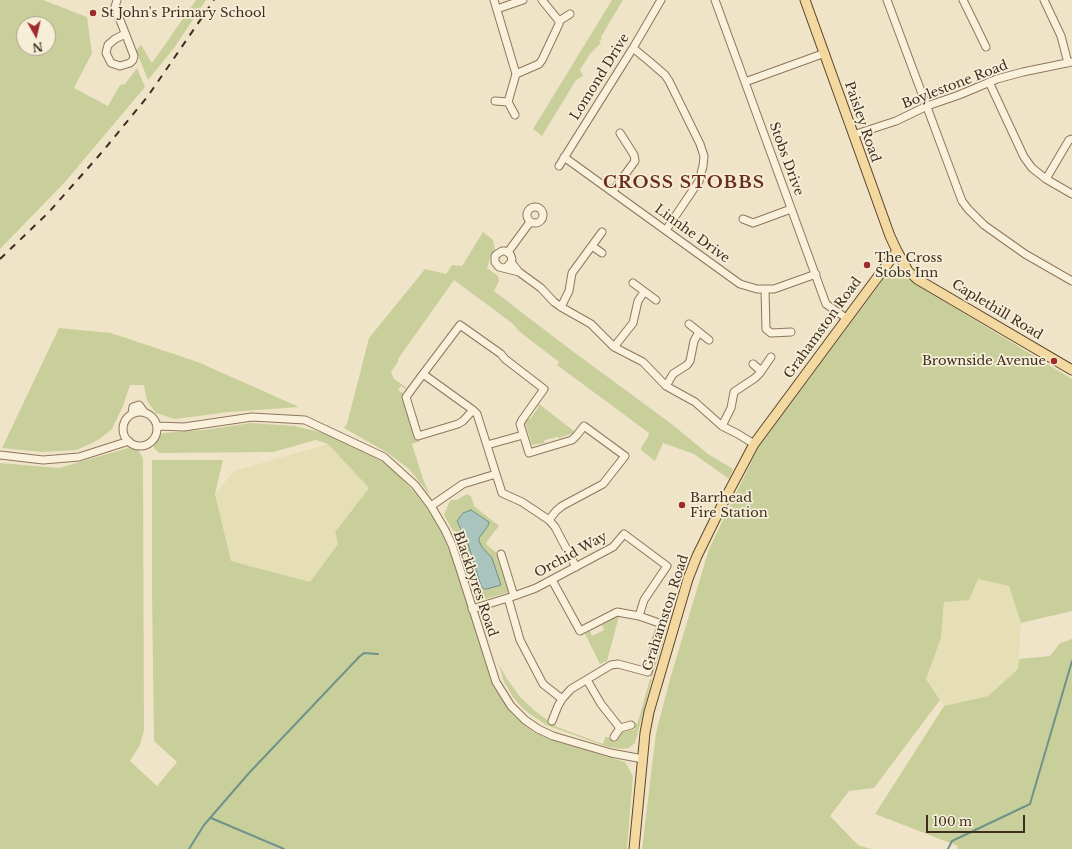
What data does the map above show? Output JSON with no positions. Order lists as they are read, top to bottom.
{
  "streets": {
    "main road": ["Paisley Road", "Caplethill Road", "Grahamston Road"],
    "street": [
      "Lomond Drive",
      "Boylestone Road",
      "Stobs Drive",
      "Linnhe Drive",
      "Orchid Way",
      "Blackbyres Road"
    ]
  },
  "crossings": [
    ["Lomond Drive", "Linnhe Drive"],
    ["Boylestone Road", "Paisley Road"],
    ["Paisley Road", "Caplethill Road"],
    ["Paisley Road", "Grahamston Road"],
    ["Stobs Drive", "Linnhe Drive"],
    ["Stobs Drive", "Grahamston Road"],
    ["Caplethill Road", "Grahamston Road"],
    ["Grahamston Road", "Blackbyres Road"],
    ["Orchid Way", "Blackbyres Road"]
  ],
  "districts": ["CROSS STOBBS"],
  "places": [
    "St John's Primary School",
    "The Cross Stobs Inn",
    "Brownside Avenue",
    "Barrhead Fire Station"
  ],
  "scale_bar": "100 m",
  "north": "bottom"
}
